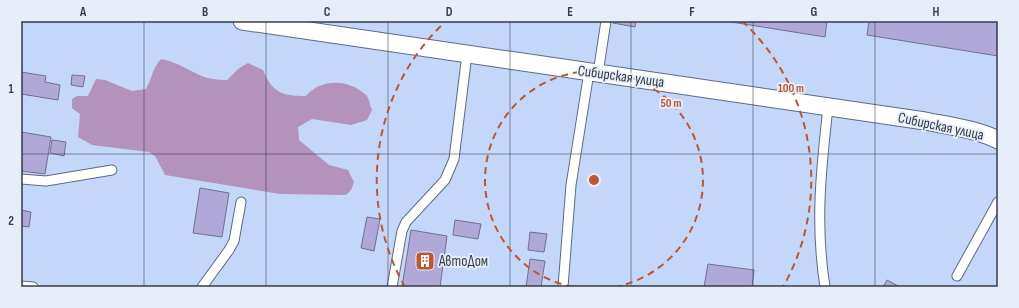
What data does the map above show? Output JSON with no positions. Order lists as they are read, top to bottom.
{
  "streets": {
    "street": ["Сибирская улица"]
  },
  "places": {
    "building": ["АвтоДом"]
  },
  "grid": {
    "columns": [
      "A",
      "B",
      "C",
      "D",
      "E",
      "F",
      "G",
      "H"
    ],
    "rows": ["1", "2"]
  },
  "rings": ["100 m", "50 m"]
}
